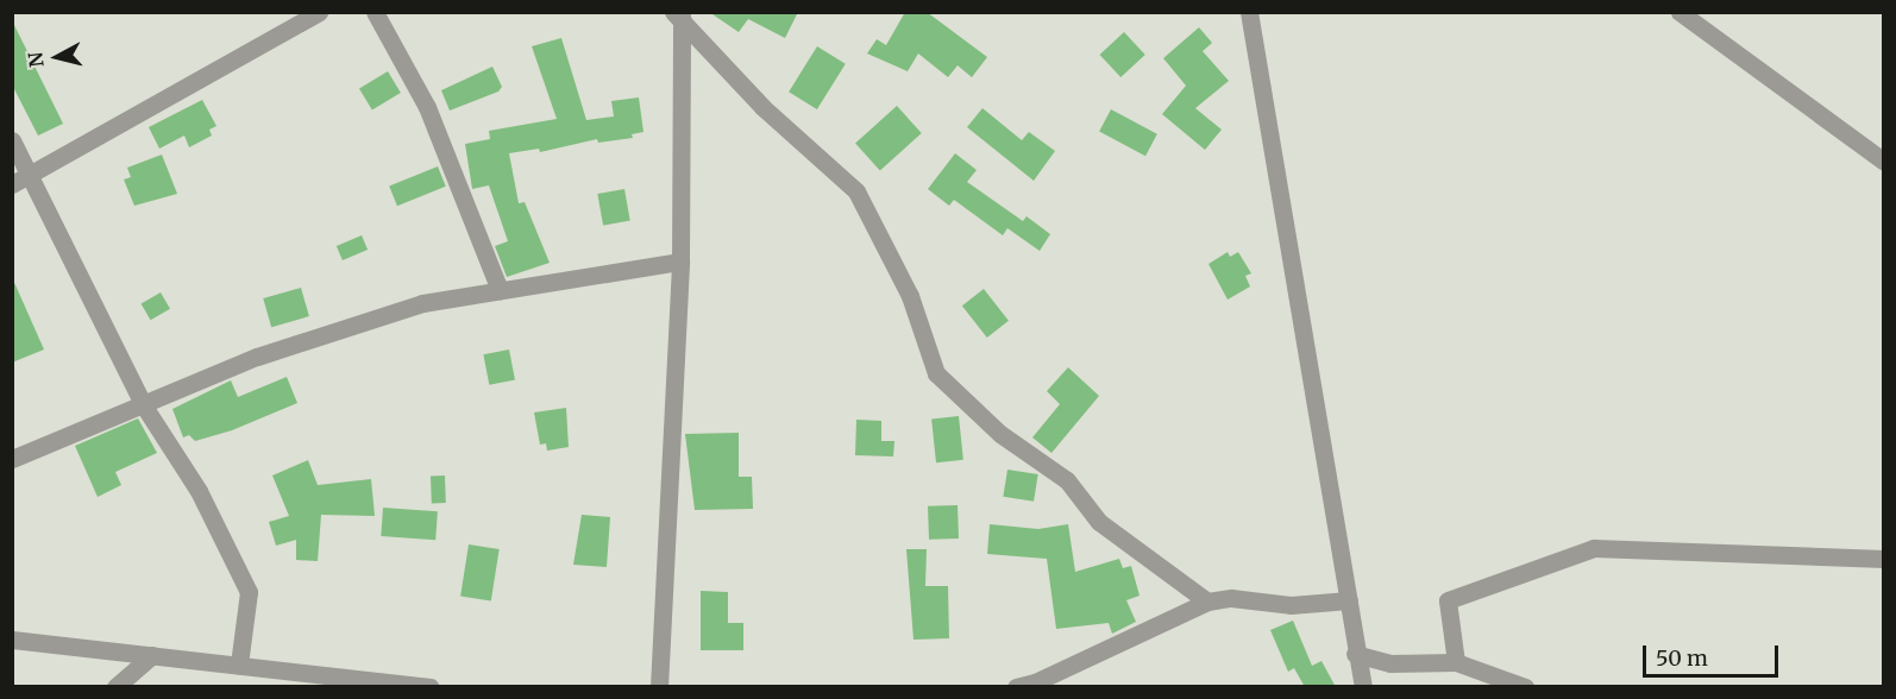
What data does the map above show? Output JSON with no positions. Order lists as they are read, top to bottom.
{
  "scale_bar": "50 m",
  "north": "left"
}
